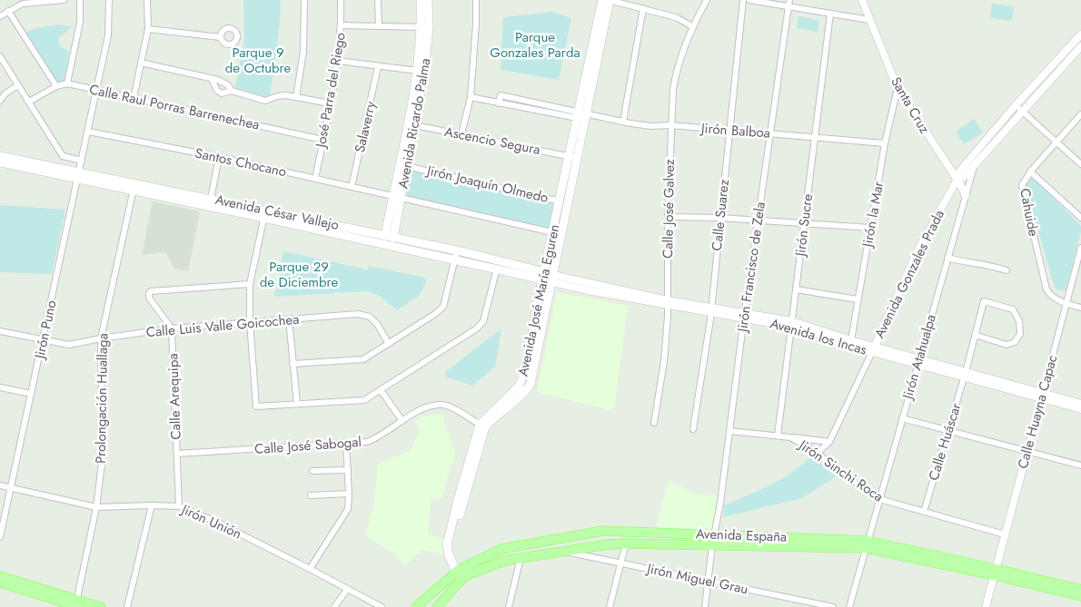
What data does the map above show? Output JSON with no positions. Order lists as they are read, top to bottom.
{
  "streets": {
    "main road": [
      "Avenida Ricardo Palma",
      "Avenida César Vallejo",
      "Avenida José María Eguren",
      "Avenida España"
    ],
    "street": [
      "José Parra del Riego",
      "Santa Cruz",
      "Calle Raul Porras Barrenechea",
      "Salaverry",
      "Jirón Balboa",
      "Ascencio Segura",
      "Santos Chocano",
      "Jirón Joaquín Olmedo",
      "Calle José Galvez",
      "Cahuide",
      "Jirón la Mar",
      "Calle Suarez",
      "Jirón Sucre",
      "Jirón Francisco de Zela",
      "Avenida Gonzales Prada",
      "Calle Luis Valle Goicochea",
      "Jirón Puno",
      "Avenida los Incas",
      "Jirón Atahualpa",
      "Calle Arequipa",
      "Prolongación Huallaga",
      "Calle Huayna Capac",
      "Calle Huáscar",
      "Calle José Sabogal",
      "Jirón Sinchi Roca",
      "Jirón Unión",
      "Jirón Miguel Grau"
    ]
  },
  "crossings": [
    ["José Parra del Riego", "Calle Raul Porras Barrenechea"],
    ["José Parra del Riego", "Santos Chocano"],
    ["Santa Cruz", "Jirón la Mar"],
    ["Santa Cruz", "Avenida Gonzales Prada"],
    ["Santa Cruz", "Jirón Atahualpa"],
    ["Calle Raul Porras Barrenechea", "Jirón Puno"],
    ["Avenida Ricardo Palma", "Ascencio Segura"],
    ["Avenida Ricardo Palma", "Santos Chocano"],
    ["Avenida Ricardo Palma", "Jirón Joaquín Olmedo"],
    ["Avenida Ricardo Palma", "Avenida César Vallejo"],
    ["Salaverry", "Santos Chocano"],
    ["Jirón Balboa", "Calle José Galvez"],
    ["Jirón Balboa", "Jirón la Mar"],
    ["Jirón Balboa", "Calle Suarez"],
    ["Jirón Balboa", "Jirón Sucre"],
    ["Jirón Balboa", "Jirón Francisco de Zela"],
    ["Jirón Balboa", "Avenida José María Eguren"],
    ["Ascencio Segura", "Avenida José María Eguren"],
    ["Santos Chocano", "Avenida José María Eguren"],
    ["Santos Chocano", "Jirón Puno"],
    ["Jirón Joaquín Olmedo", "Avenida José María Eguren"],
    ["Calle José Galvez", "Avenida los Incas"],
    ["Avenida César Vallejo", "Avenida José María Eguren"],
    ["Avenida César Vallejo", "Jirón Puno"],
    ["Avenida César Vallejo", "Avenida los Incas"],
    ["Avenida César Vallejo", "Prolongación Huallaga"],
    ["Cahuide", "Calle Huayna Capac"],
    ["Jirón la Mar", "Avenida los Incas"],
    ["Calle Suarez", "Avenida los Incas"],
    ["Jirón Sucre", "Avenida los Incas"],
    ["Jirón Sucre", "Jirón Sinchi Roca"],
    ["Jirón Francisco de Zela", "Avenida los Incas"],
    ["Jirón Francisco de Zela", "Jirón Sinchi Roca"],
    ["Jirón Francisco de Zela", "Avenida España"],
    ["Jirón Francisco de Zela", "Jirón Miguel Grau"],
    ["Avenida Gonzales Prada", "Avenida los Incas"],
    ["Avenida Gonzales Prada", "Jirón Atahualpa"],
    ["Avenida Gonzales Prada", "Jirón Sinchi Roca"],
    ["Avenida José María Eguren", "Avenida los Incas"],
    ["Avenida José María Eguren", "Calle José Sabogal"],
    ["Avenida José María Eguren", "Avenida España"],
    ["Calle Luis Valle Goicochea", "Jirón Puno"],
    ["Calle Luis Valle Goicochea", "Calle Arequipa"],
    ["Calle Luis Valle Goicochea", "Prolongación Huallaga"],
    ["Jirón Puno", "Jirón Unión"],
    ["Avenida los Incas", "Jirón Atahualpa"],
    ["Avenida los Incas", "Calle Huayna Capac"],
    ["Avenida los Incas", "Calle Huáscar"],
    ["Jirón Atahualpa", "Jirón Sinchi Roca"],
    ["Jirón Atahualpa", "Avenida España"],
    ["Calle Arequipa", "Calle José Sabogal"],
    ["Calle Arequipa", "Jirón Unión"],
    ["Prolongación Huallaga", "Jirón Unión"],
    ["Calle Huayna Capac", "Jirón Sinchi Roca"],
    ["Calle Huayna Capac", "Avenida España"],
    ["Calle Huáscar", "Jirón Sinchi Roca"],
    ["Avenida España", "Jirón Miguel Grau"]
  ],
  "parks": ["Parque Gonzales Parda", "Parque 9 de Octubre", "Parque 29 de Diciembre"]
}
